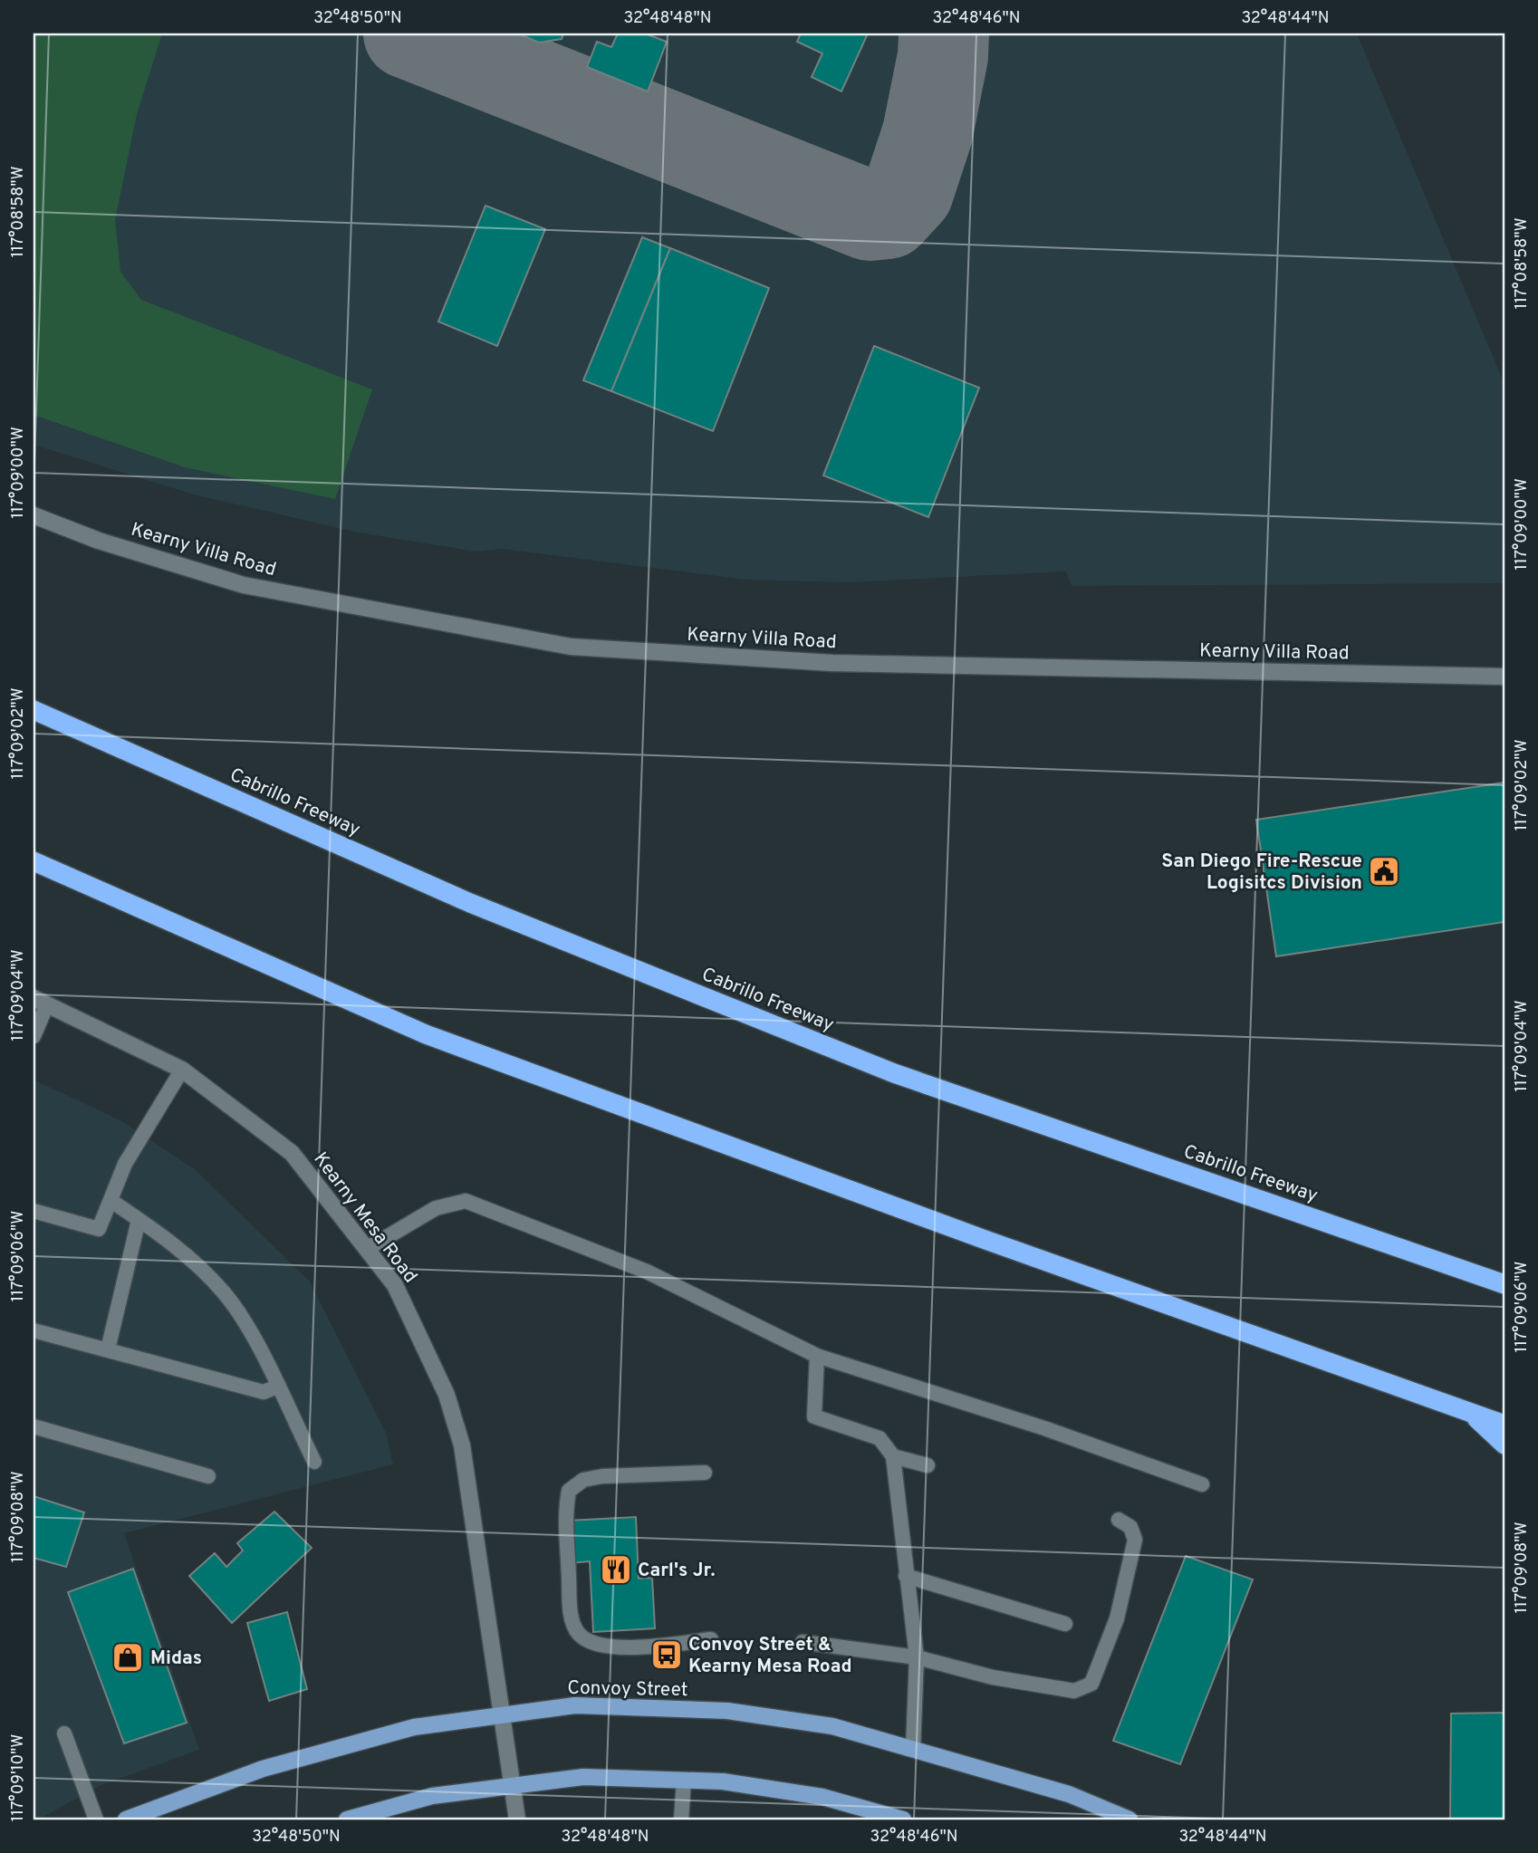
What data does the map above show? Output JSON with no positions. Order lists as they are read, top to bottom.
{
  "streets": {
    "highway": ["Cabrillo Freeway"],
    "main road": ["Kearny Villa Road", "Kearny Mesa Road", "Convoy Street"]
  },
  "crossings": [
    ["Kearny Mesa Road", "Convoy Street"]
  ],
  "places": {
    "public building": ["San Diego Fire-Rescue Logisitcs Division"],
    "restaurant": ["Carl's Jr."],
    "bus stop": ["Convoy Street & Kearny Mesa Road"],
    "shop": ["Midas"]
  },
  "coordinates": [
    "32°48'50\"N",
    "32°48'48\"N",
    "32°48'46\"N",
    "32°48'44\"N",
    "117°08'58\"W",
    "117°09'00\"W",
    "117°09'02\"W",
    "117°09'04\"W",
    "117°09'06\"W",
    "117°09'08\"W",
    "117°09'10\"W"
  ]
}
